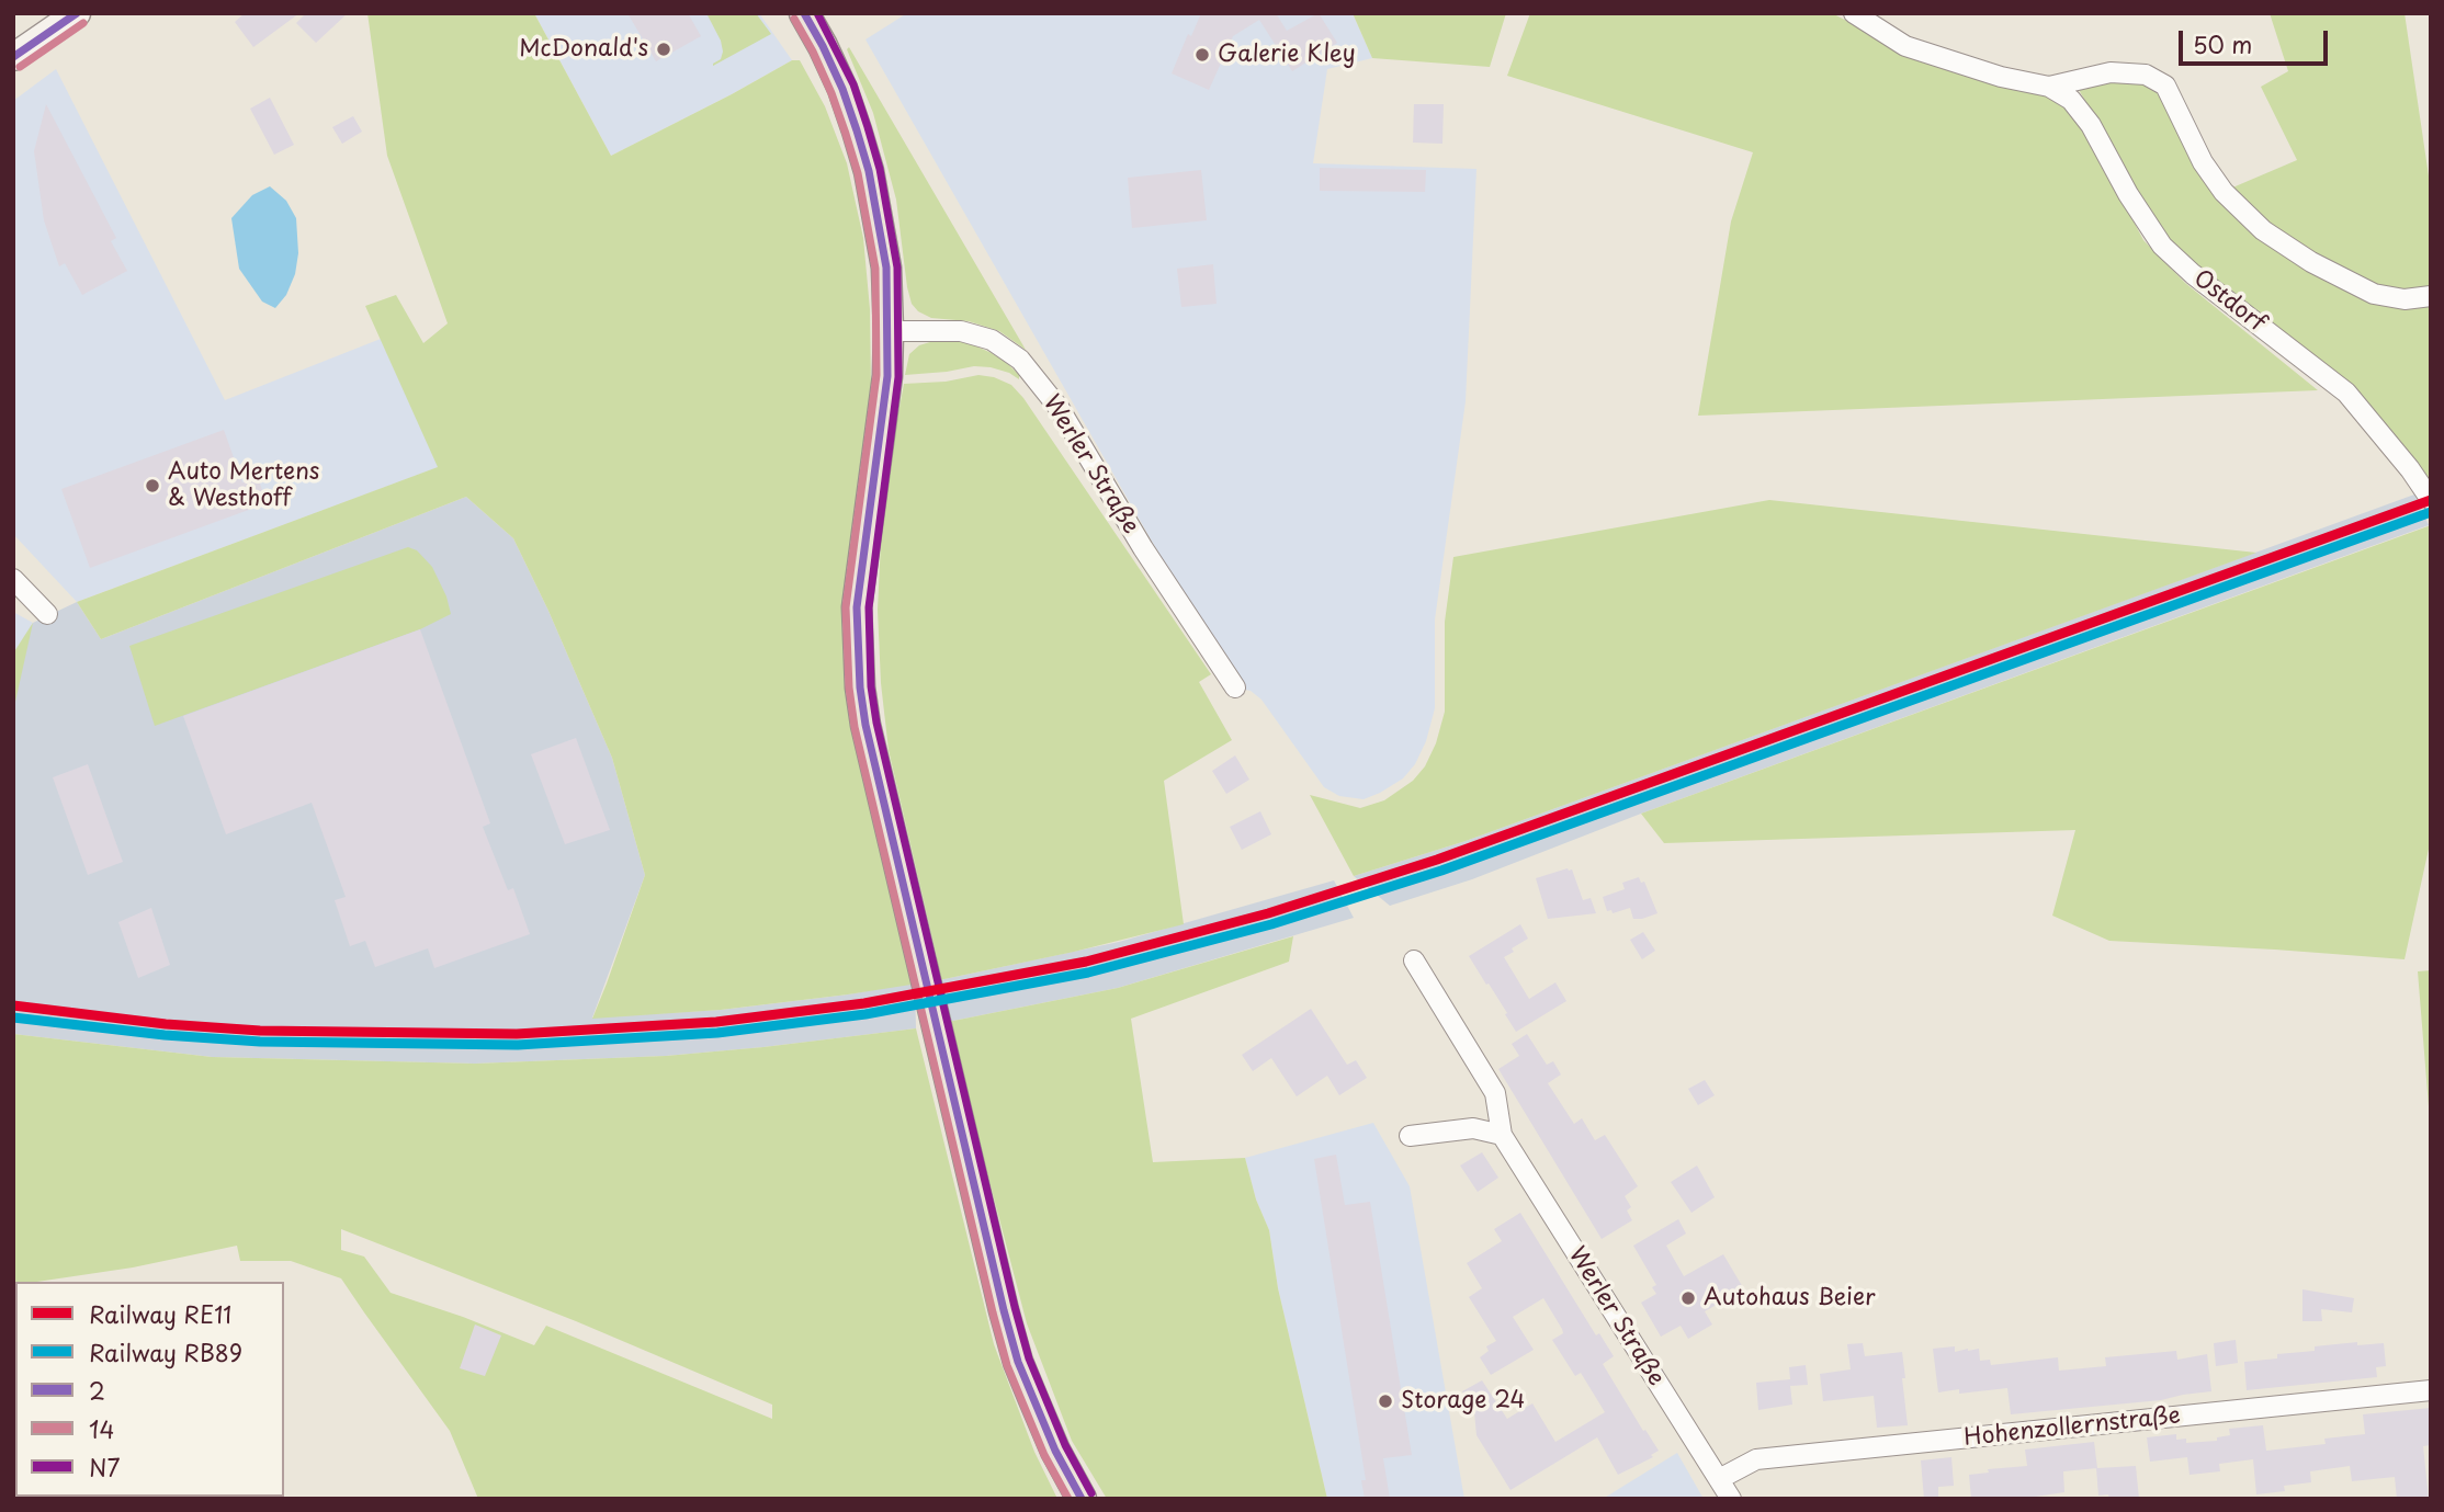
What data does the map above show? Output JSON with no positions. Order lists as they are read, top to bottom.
{
  "streets": {
    "street": ["Ostdorf", "Werler Straße", "Hohenzollernstraße"]
  },
  "crossings": [
    ["Werler Straße", "Hohenzollernstraße"]
  ],
  "places": [
    "McDonald's",
    "Galerie Kley",
    "Auto Mertens & Westhoff",
    "Autohaus Beier",
    "Storage 24"
  ],
  "lines": [
    "transit line 2",
    "transit line N7",
    "transit line 14",
    "rail line RE11",
    "rail line RB89"
  ],
  "legend": [
    "Railway RE11",
    "Railway RB89",
    "2",
    "14",
    "N7"
  ],
  "scale_bar": "50 m"
}
